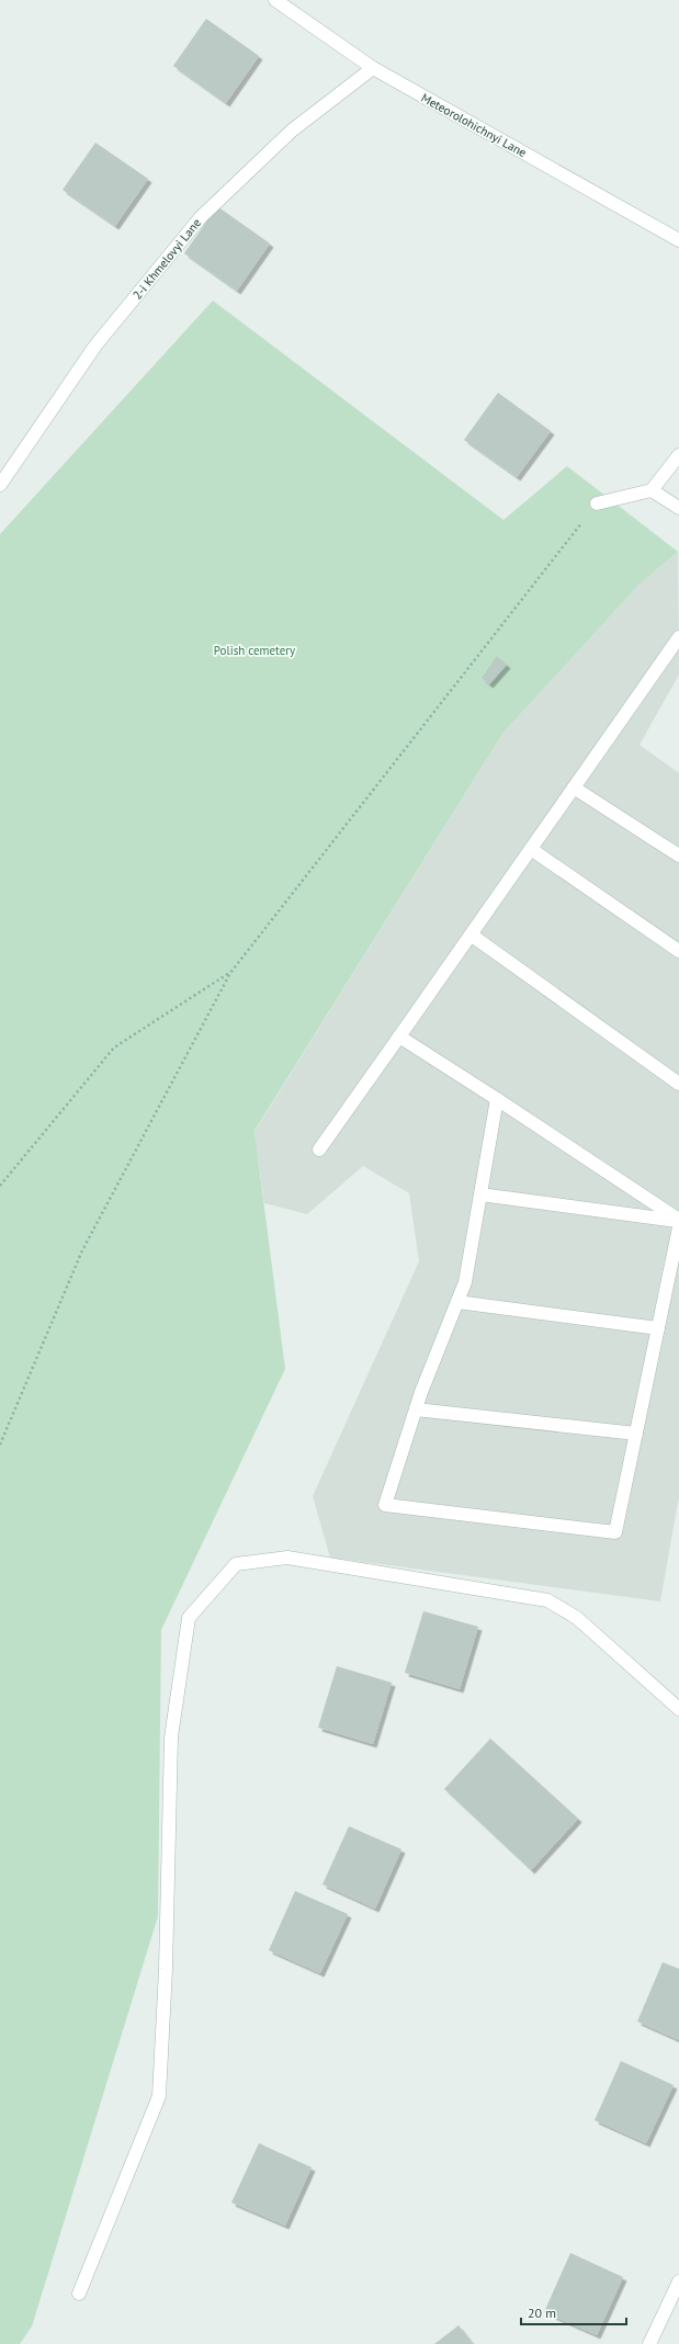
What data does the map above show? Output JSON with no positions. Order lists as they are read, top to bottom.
{
  "streets": {
    "street": ["Meteorolohichnyi Lane", "2-i Khmelovyi Lane"]
  },
  "crossings": [
    ["Meteorolohichnyi Lane", "2-i Khmelovyi Lane"]
  ],
  "parks": ["Polish cemetery"],
  "scale_bar": "20 m"
}
